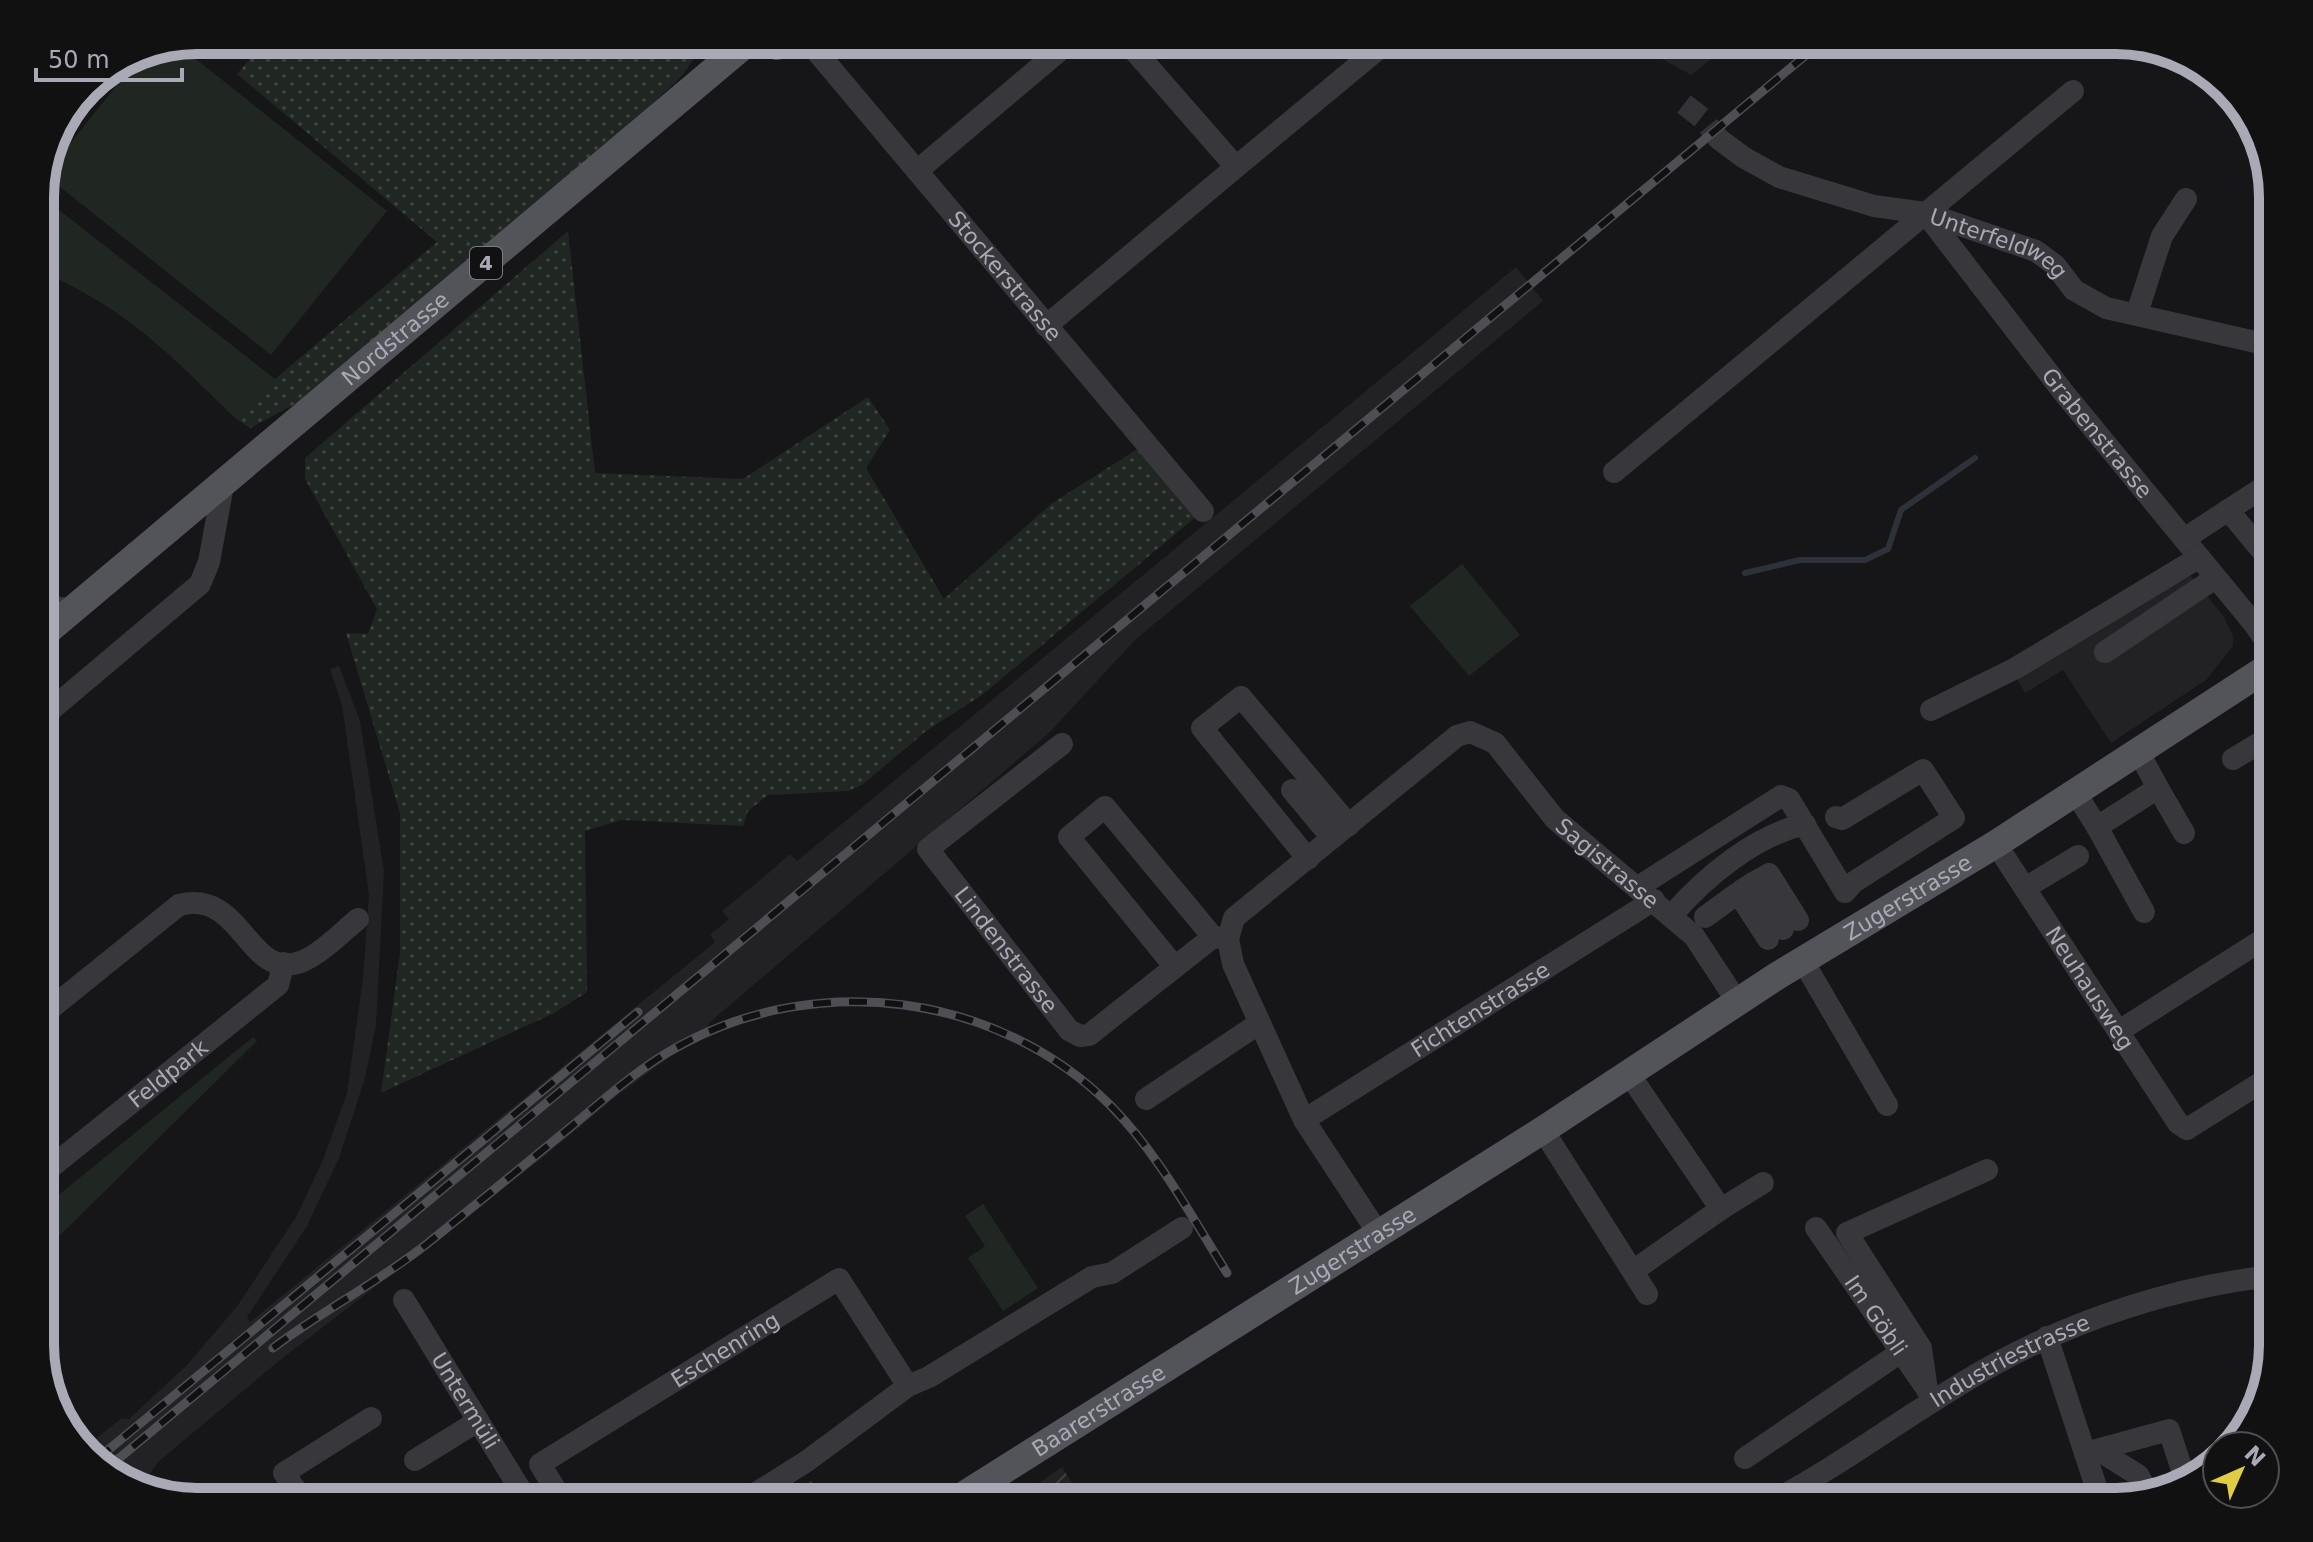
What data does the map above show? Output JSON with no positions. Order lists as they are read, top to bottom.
{
  "streets": {
    "main road": [
      "4",
      "Nordstrasse",
      "Zugerstrasse",
      "Baarerstrasse"
    ],
    "street": [
      "Unterfeldweg",
      "Stockerstrasse",
      "Grabenstrasse",
      "Sagistrasse",
      "Lindenstrasse",
      "Neuhausweg",
      "Fichtenstrasse",
      "Feldpark",
      "Im Göbli",
      "Eschenring",
      "Industriestrasse",
      "Untermüli"
    ]
  },
  "crossings": [
    ["Unterfeldweg", "Grabenstrasse"],
    ["Sagistrasse", "Zugerstrasse"],
    ["Sagistrasse", "Lindenstrasse"],
    ["Sagistrasse", "Fichtenstrasse"],
    ["Zugerstrasse", "Neuhausweg"],
    ["Zugerstrasse", "Baarerstrasse"],
    ["Im Göbli", "Industriestrasse"]
  ],
  "scale_bar": "50 m",
  "north": "top right"
}
